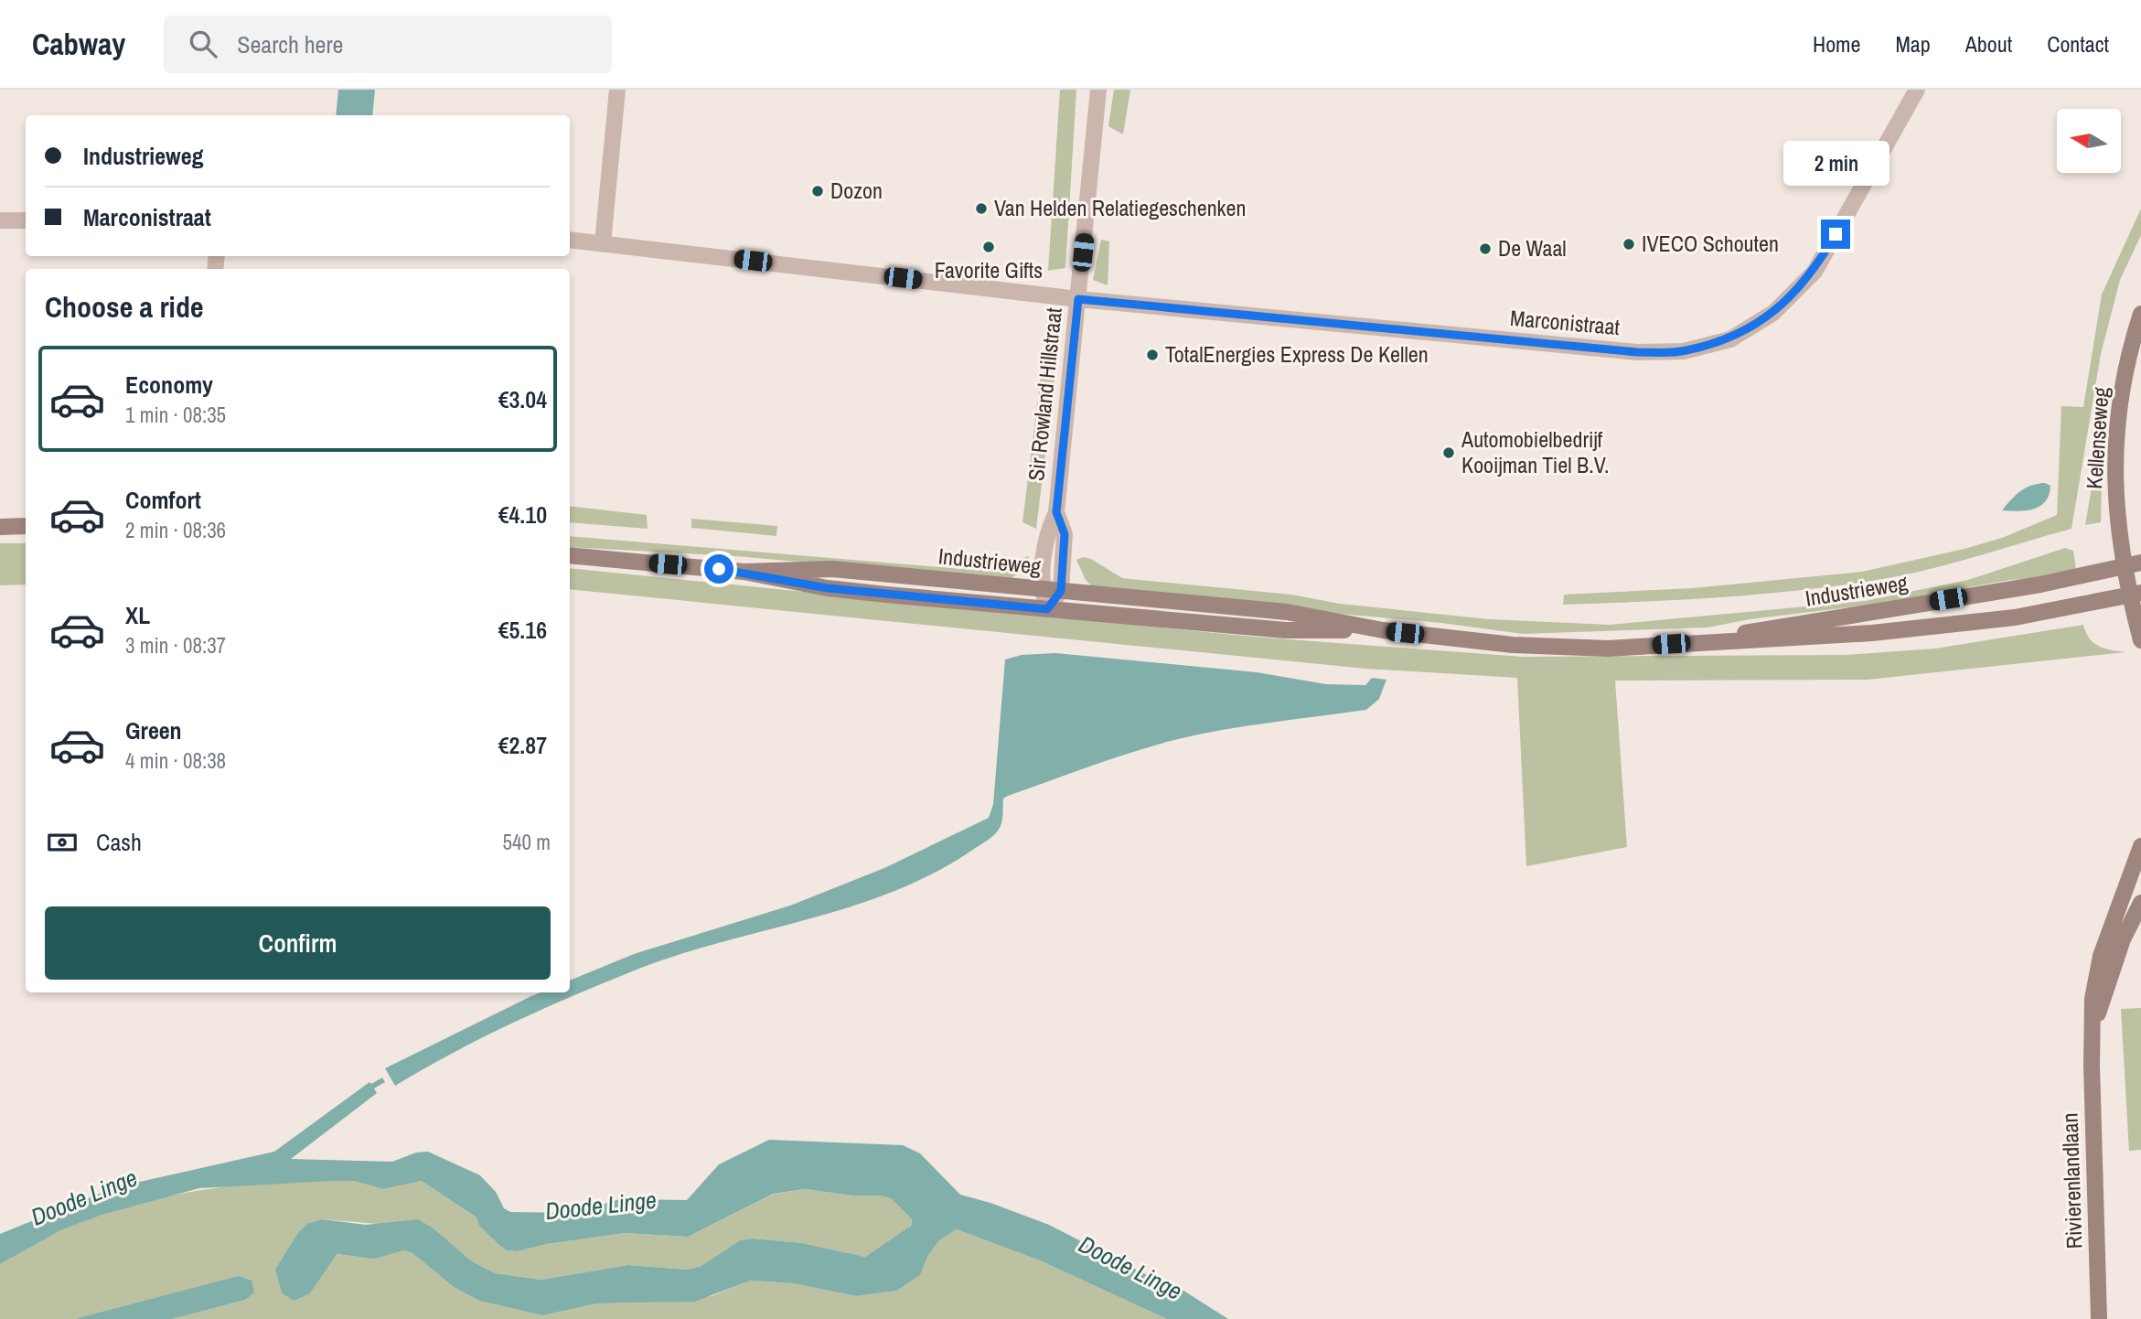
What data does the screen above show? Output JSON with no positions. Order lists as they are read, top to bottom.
{
  "streets": {
    "main road": ["Kellenseweg", "Industrieweg", "Rivierenlandlaan"],
    "street": ["Marconistraat", "Sir Rowland Hillstraat"]
  },
  "crossings": [
    ["Marconistraat", "Sir Rowland Hillstraat"],
    ["Sir Rowland Hillstraat", "Industrieweg"],
    ["Kellenseweg", "Industrieweg"]
  ],
  "water": ["Doode Linge"],
  "places": [
    "Dozon",
    "Van Helden Relatiegeschenken",
    "IVECO Schouten",
    "Favorite Gifts",
    "De Waal",
    "TotalEnergies Express De Kellen",
    "Automobielbedrijf Kooijman Tiel B.V."
  ],
  "north": "left",
  "page": {
    "header": "Cabway",
    "search": "Search here",
    "nav": [
      "Home",
      "Map",
      "About",
      "Contact"
    ],
    "banner": ["Industrieweg", "Marconistraat"],
    "bubble": "2 min",
    "heading": "Choose a ride",
    "list": [
      {
        "name": "Economy",
        "note": "1 min · 08:35",
        "value": "€3.04"
      },
      {
        "name": "Comfort",
        "note": "2 min · 08:36",
        "value": "€4.10"
      },
      {
        "name": "XL",
        "note": "3 min · 08:37",
        "value": "€5.16"
      },
      {
        "name": "Green",
        "note": "4 min · 08:38",
        "value": "€2.87"
      }
    ],
    "pay": ["Cash", "540 m"],
    "buttons": "Confirm"
  }
}
